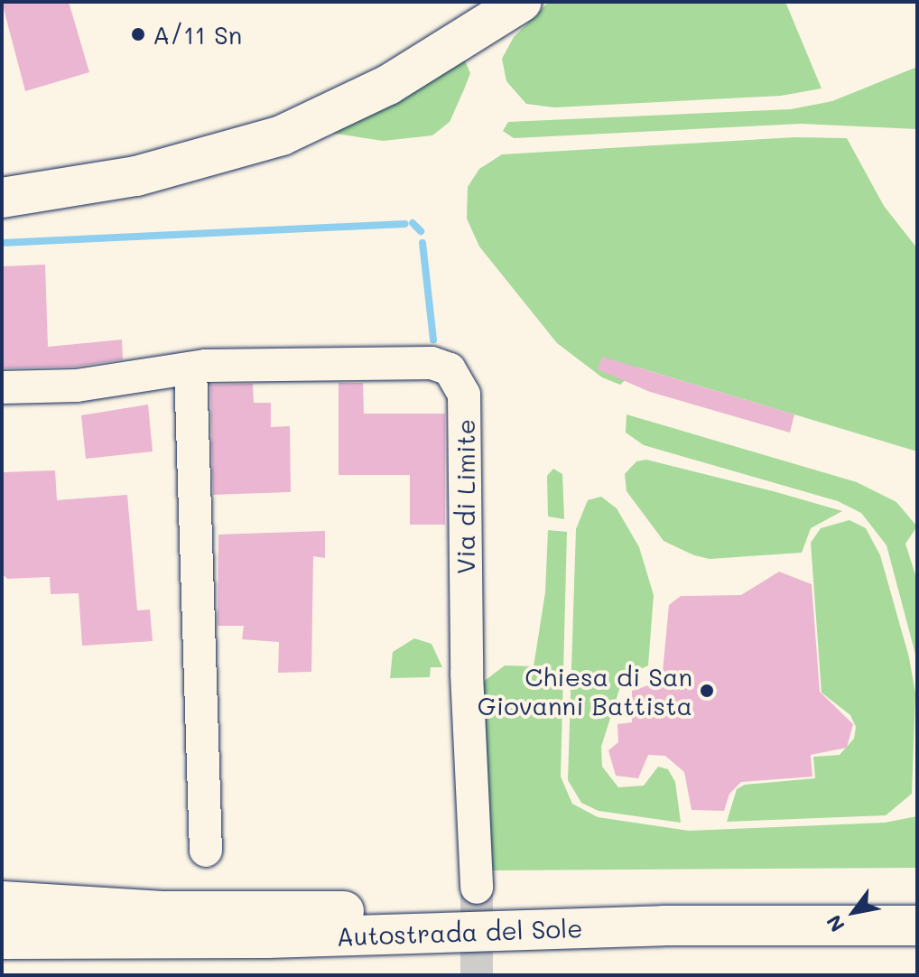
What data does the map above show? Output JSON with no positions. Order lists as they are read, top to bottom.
{
  "streets": {
    "highway": ["Autostrada del Sole"],
    "street": ["Via di Limite"]
  },
  "places": ["A/11 Sn", "Chiesa di San Giovanni Battista"],
  "north": "bottom left"
}
